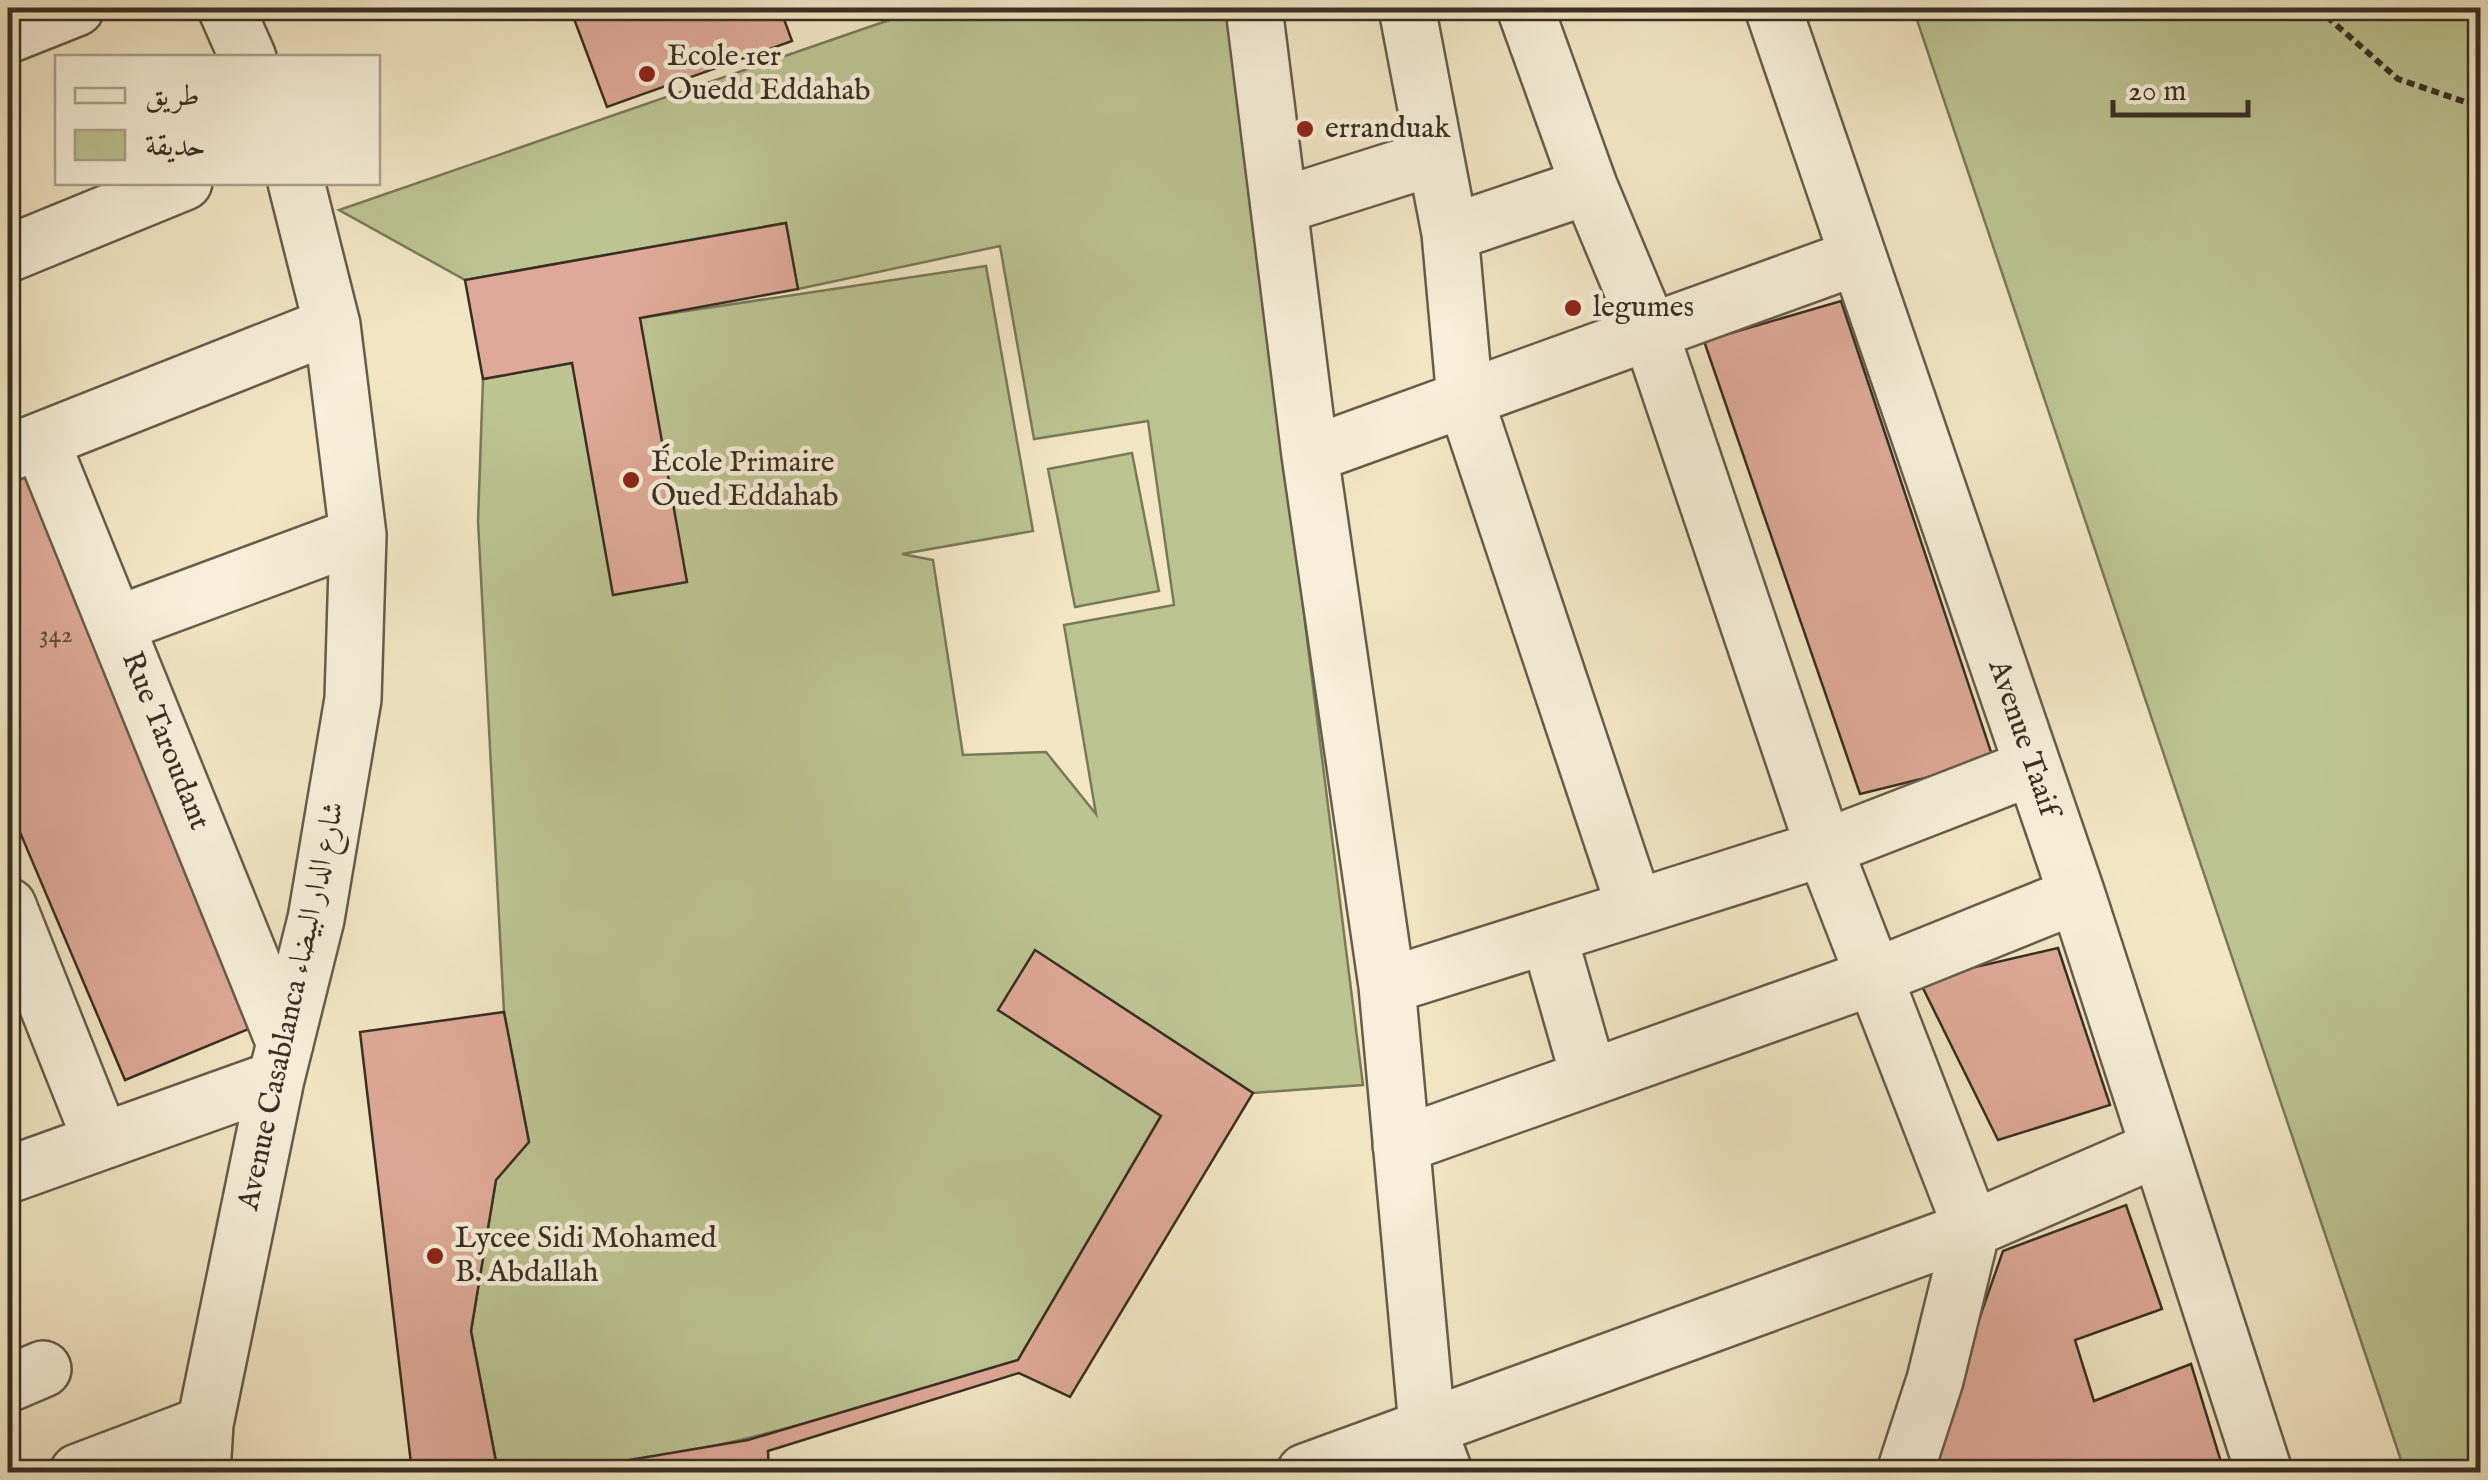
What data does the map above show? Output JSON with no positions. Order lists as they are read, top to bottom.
{
  "streets": {
    "street": ["Avenue Taaif", "Rue Taroudant", "Avenue Casablanca شارع الدار البيضاء"]
  },
  "crossings": [
    ["Rue Taroudant", "Avenue Casablanca شارع الدار البيضاء"]
  ],
  "places": [
    "Ecole 1er Ouedd Eddahab",
    "erranduak",
    "legumes",
    "École Primaire Oued Eddahab",
    "Lycee Sidi Mohamed B. Abdallah"
  ],
  "house_numbers": ["342"],
  "legend": ["طريق", "حديقة"],
  "scale_bar": "20 m"
}
